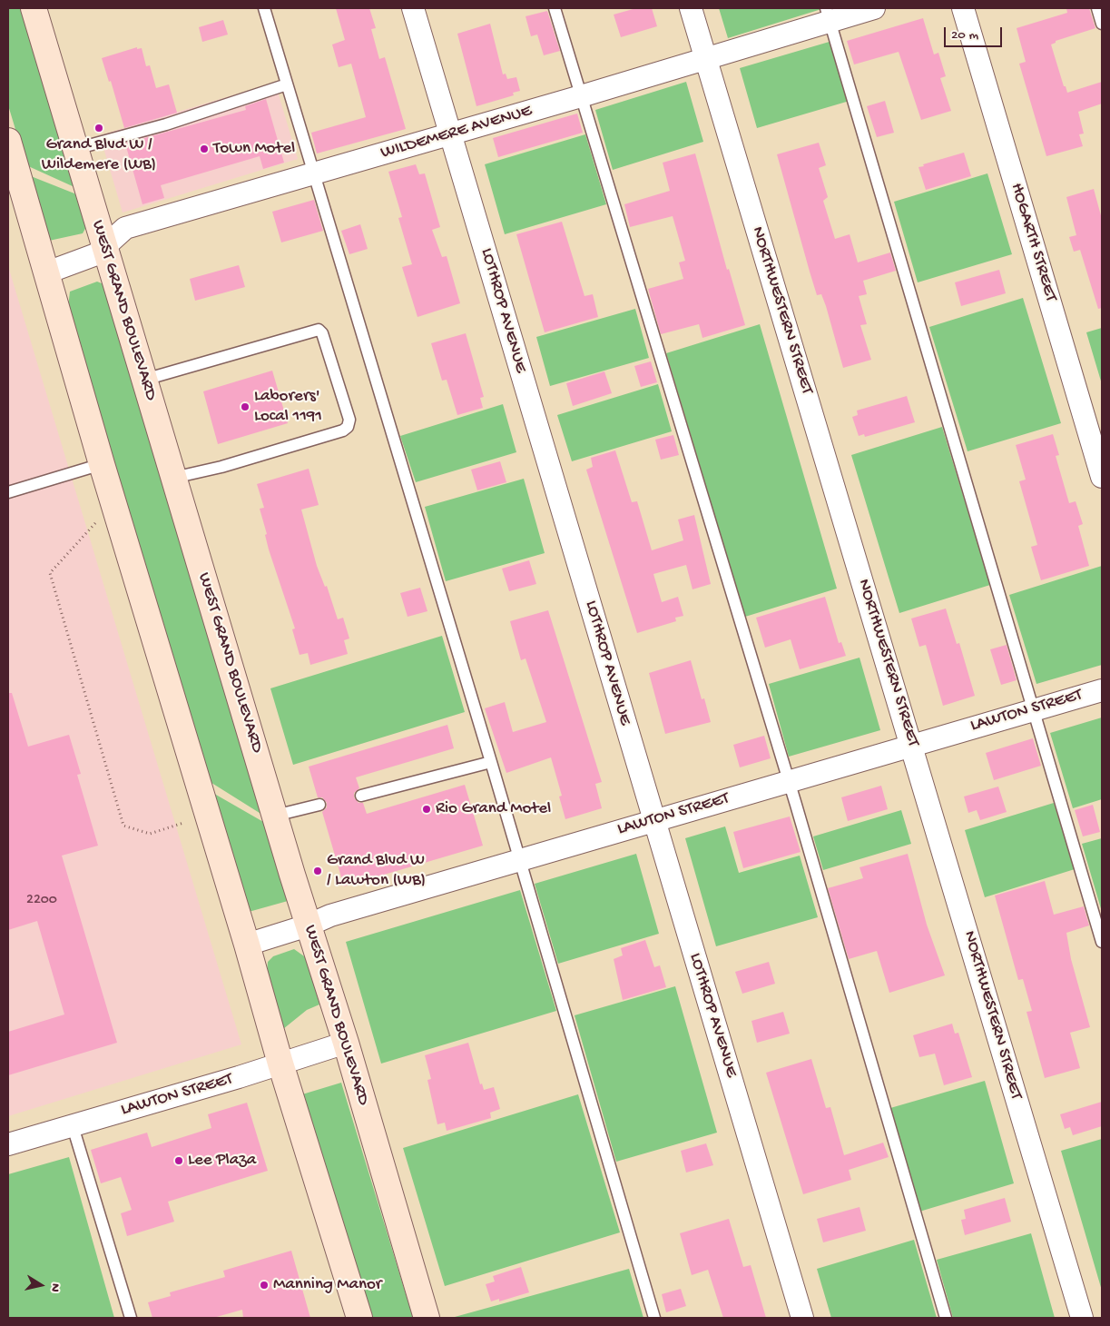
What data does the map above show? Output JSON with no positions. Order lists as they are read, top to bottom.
{
  "streets": {
    "main road": ["WEST GRAND BOULEVARD"],
    "street": [
      "WILDEMERE AVENUE",
      "HOGARTH STREET",
      "LOTHROP AVENUE",
      "NORTHWESTERN STREET",
      "LAWTON STREET"
    ]
  },
  "crossings": [
    ["WILDEMERE AVENUE", "WEST GRAND BOULEVARD"],
    ["WILDEMERE AVENUE", "LOTHROP AVENUE"],
    ["WILDEMERE AVENUE", "NORTHWESTERN STREET"],
    ["WEST GRAND BOULEVARD", "LAWTON STREET"],
    ["LOTHROP AVENUE", "LAWTON STREET"],
    ["NORTHWESTERN STREET", "LAWTON STREET"]
  ],
  "places": [
    "Grand Blvd W / Wildemere (WB)",
    "Town Motel",
    "Laborers' Local 1191",
    "Rio Grand Motel",
    "Grand Blvd W / Lawton (WB)",
    "Lee Plaza",
    "Manning Manor"
  ],
  "house_numbers": ["2200"],
  "scale_bar": "20 m",
  "north": "right"
}
